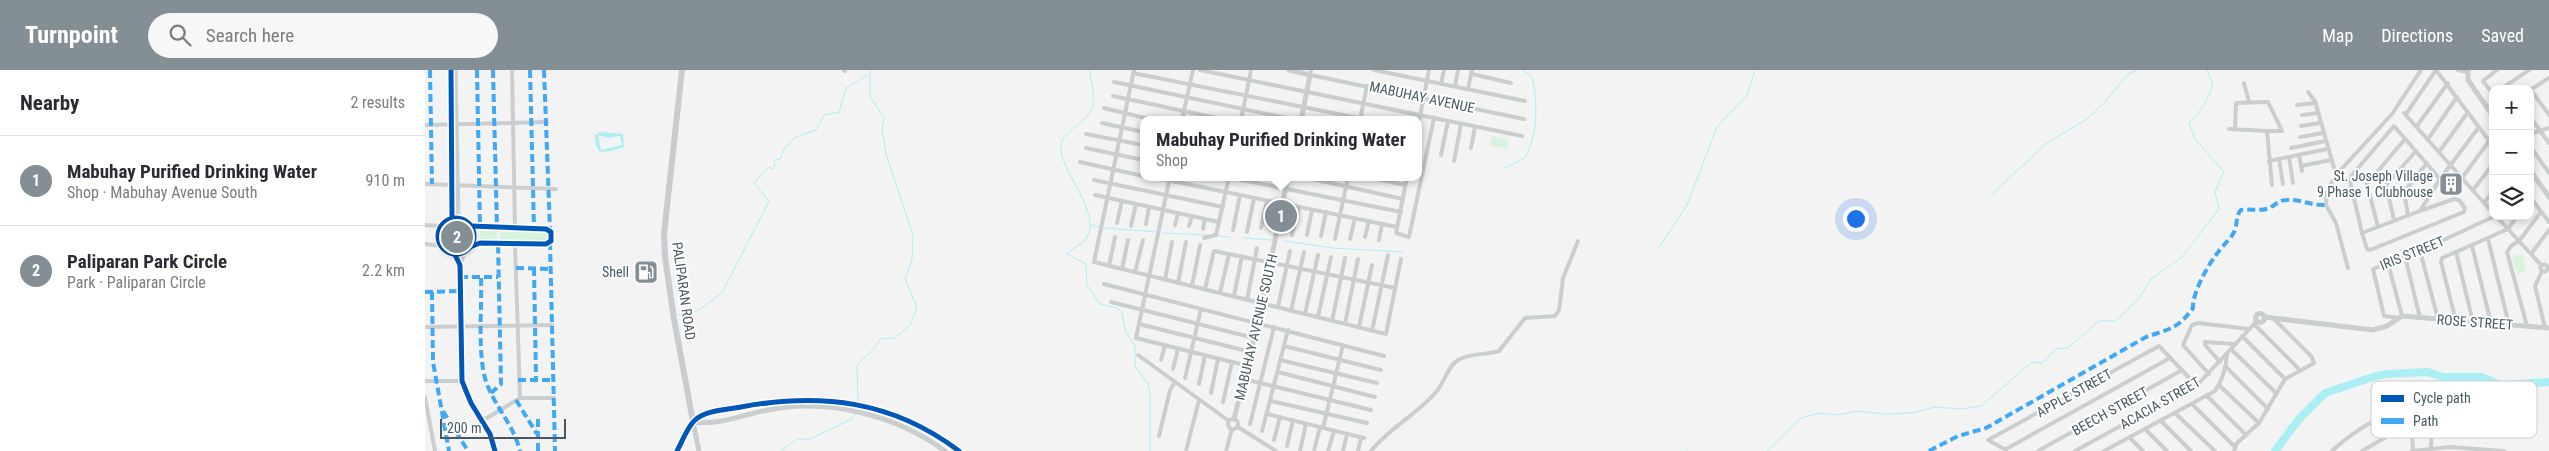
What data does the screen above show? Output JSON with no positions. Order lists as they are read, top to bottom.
{
  "streets": {
    "main road": ["PALIPARAN ROAD"],
    "street": [
      "MABUHAY AVENUE",
      "IRIS STREET",
      "ROSE STREET",
      "MABUHAY AVENUE SOUTH",
      "APPLE STREET",
      "ACACIA STREET",
      "BEECH STREET"
    ]
  },
  "crossings": [
    ["IRIS STREET", "ROSE STREET"]
  ],
  "places": {
    "building": ["St. Joseph Village 9 Phase 1 Clubhouse"],
    "fuel station": ["Shell"]
  },
  "legend": ["Cycle path", "Path"],
  "scale_bar": "200 m",
  "page": {
    "header": "Turnpoint",
    "search": "Search here",
    "nav": ["Map", "Directions", "Saved"],
    "heading": ["Nearby", "2 results"],
    "map_buttons": ["+", "−"],
    "popup": ["Mabuhay Purified Drinking Water", "Shop"],
    "list": [
      {
        "mark": "1",
        "name": "Mabuhay Purified Drinking Water",
        "note": "Shop · Mabuhay Avenue South",
        "value": "910 m"
      },
      {
        "mark": "2",
        "name": "Paliparan Park Circle",
        "note": "Park · Paliparan Circle",
        "value": "2.2 km"
      }
    ],
    "pins": ["1", "2"],
    "scale": "200 m"
  }
}
